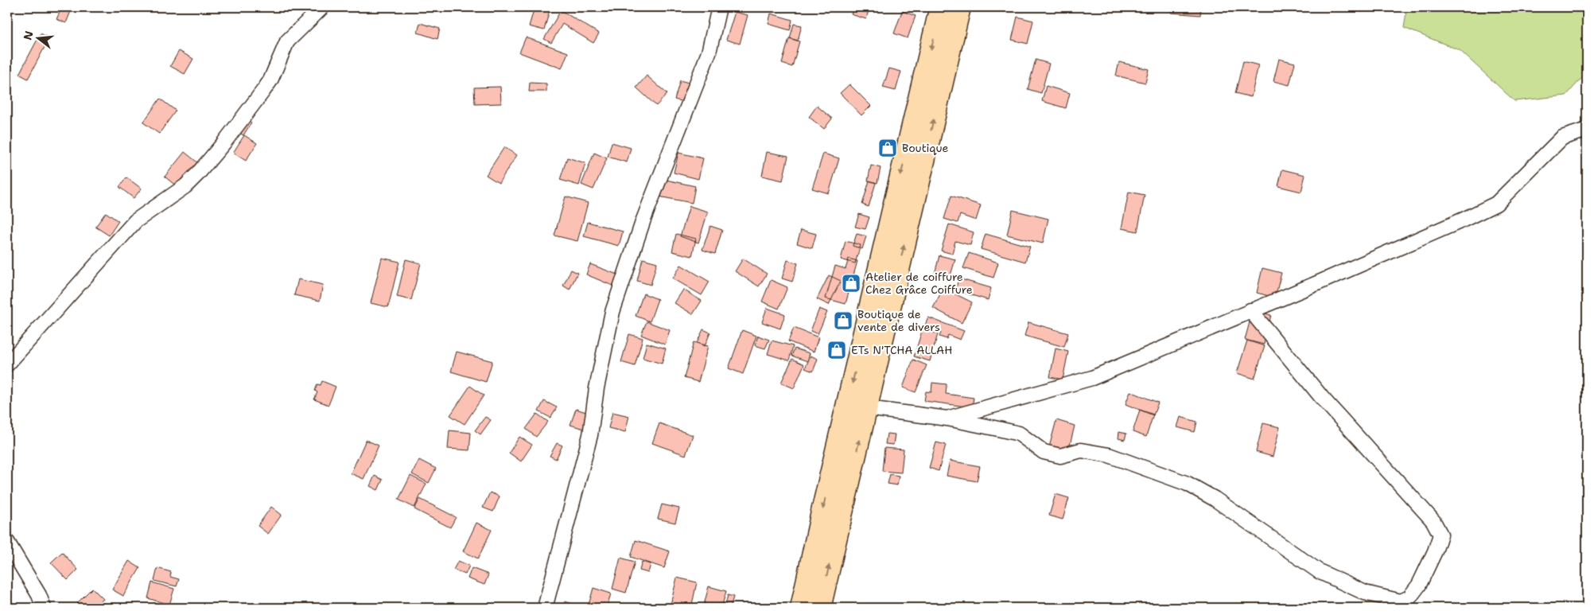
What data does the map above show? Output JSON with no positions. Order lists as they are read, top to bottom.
{
  "places": {
    "shop": [
      "Boutique",
      "Atelier de coiffure Chez Grâce Coiffure",
      "Boutique de vente de divers",
      "ETs N'TCHA ALLAH"
    ]
  },
  "north": "left"
}
